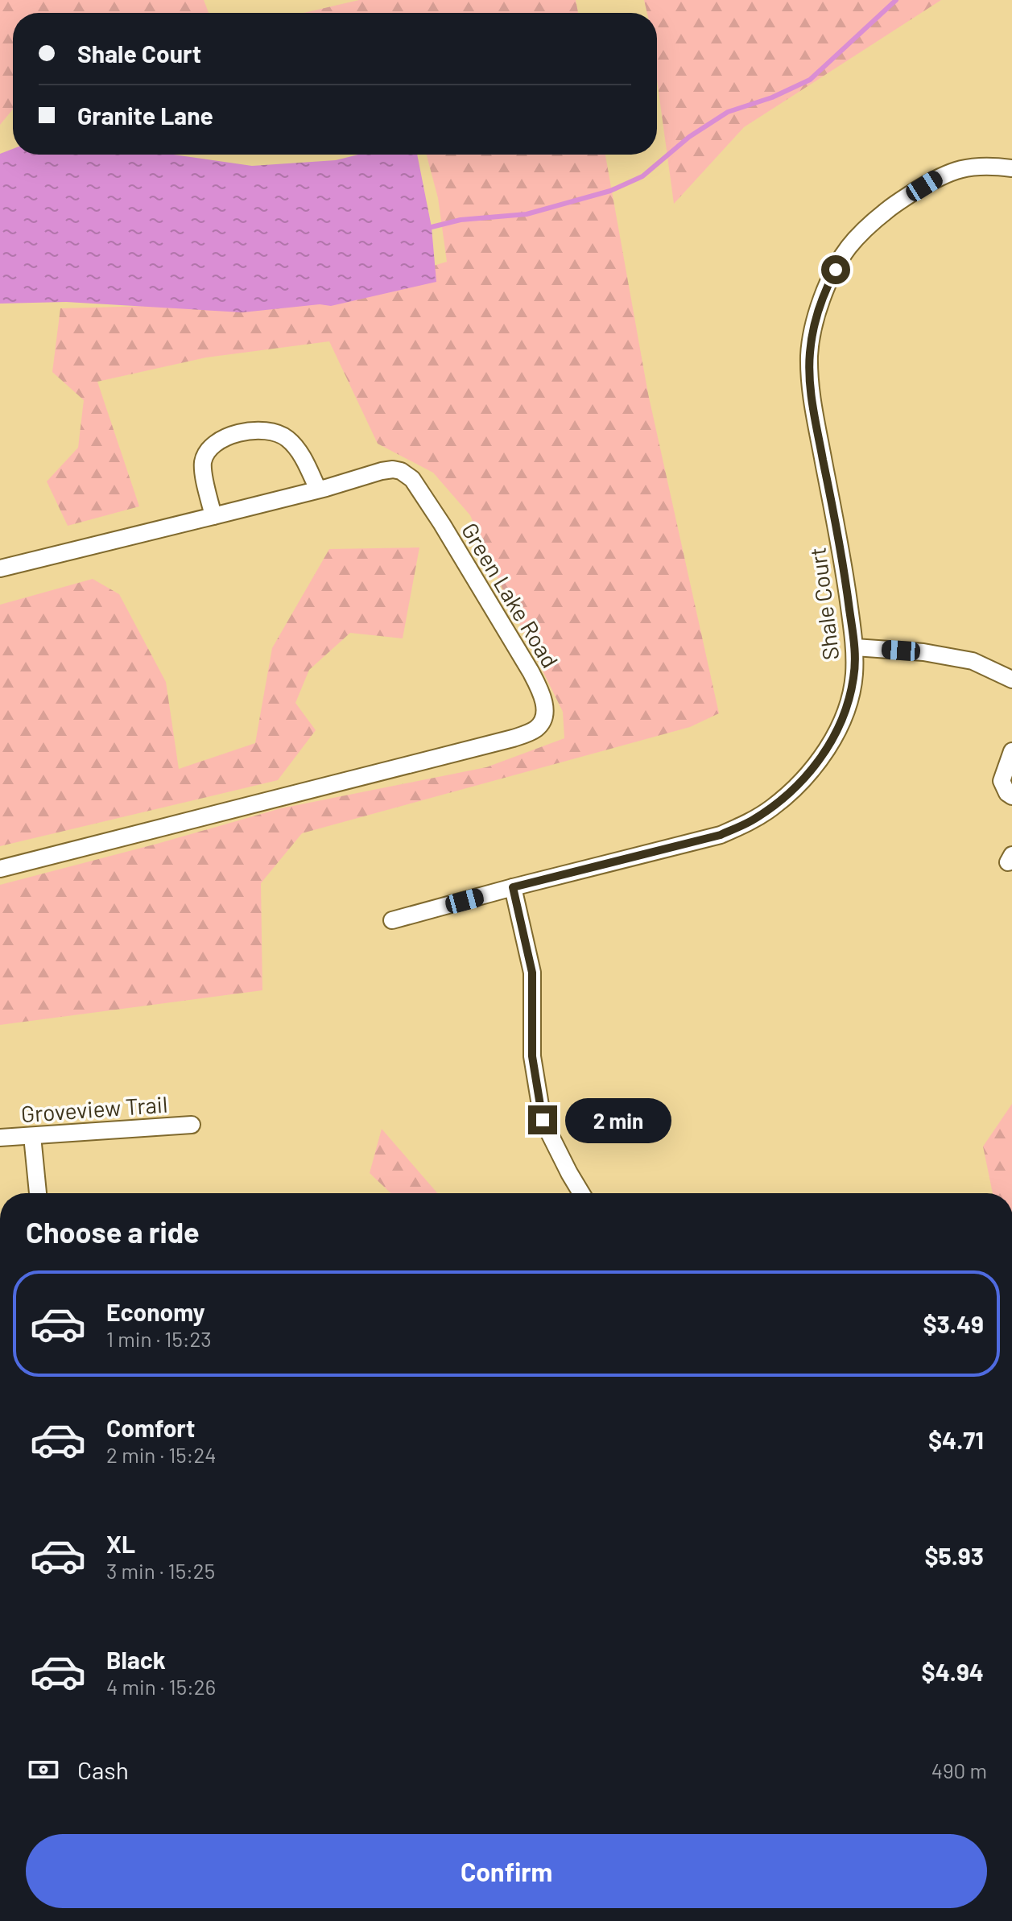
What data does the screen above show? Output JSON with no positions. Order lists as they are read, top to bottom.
{
  "streets": {
    "street": ["Green Lake Road", "Shale Court", "Groveview Trail"]
  },
  "page": {
    "banner": ["Shale Court", "Granite Lane"],
    "bubble": "2 min",
    "heading": "Choose a ride",
    "list": [
      {
        "name": "Economy",
        "note": "1 min · 15:23",
        "value": "$3.49"
      },
      {
        "name": "Comfort",
        "note": "2 min · 15:24",
        "value": "$4.71"
      },
      {
        "name": "XL",
        "note": "3 min · 15:25",
        "value": "$5.93"
      },
      {
        "name": "Black",
        "note": "4 min · 15:26",
        "value": "$4.94"
      }
    ],
    "pay": ["Cash", "490 m"],
    "buttons": "Confirm"
  }
}
